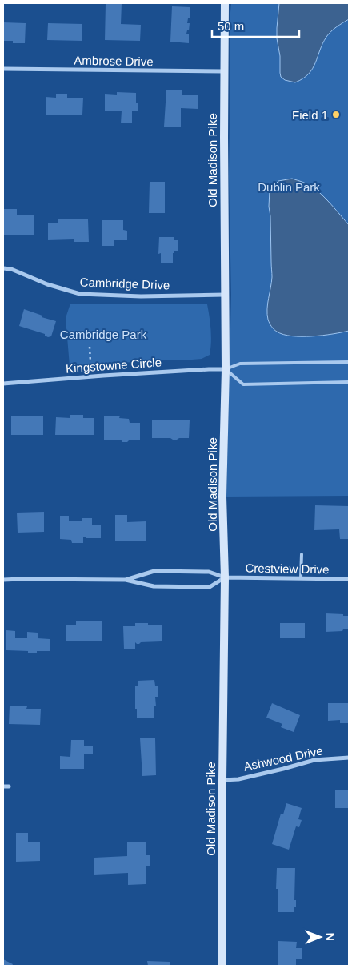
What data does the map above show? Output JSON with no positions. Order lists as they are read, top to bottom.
{
  "streets": {
    "main road": ["Old Madison Pike"],
    "street": [
      "Ambrose Drive",
      "Cambridge Drive",
      "Kingstowne Circle",
      "Crestview Drive",
      "Ashwood Drive"
    ]
  },
  "crossings": [
    ["Ambrose Drive", "Old Madison Pike"],
    ["Old Madison Pike", "Cambridge Drive"],
    ["Old Madison Pike", "Kingstowne Circle"],
    ["Old Madison Pike", "Crestview Drive"],
    ["Old Madison Pike", "Ashwood Drive"]
  ],
  "parks": ["Dublin Park", "Cambridge Park"],
  "places": ["Field 1"],
  "scale_bar": "50 m",
  "north": "right"
}
